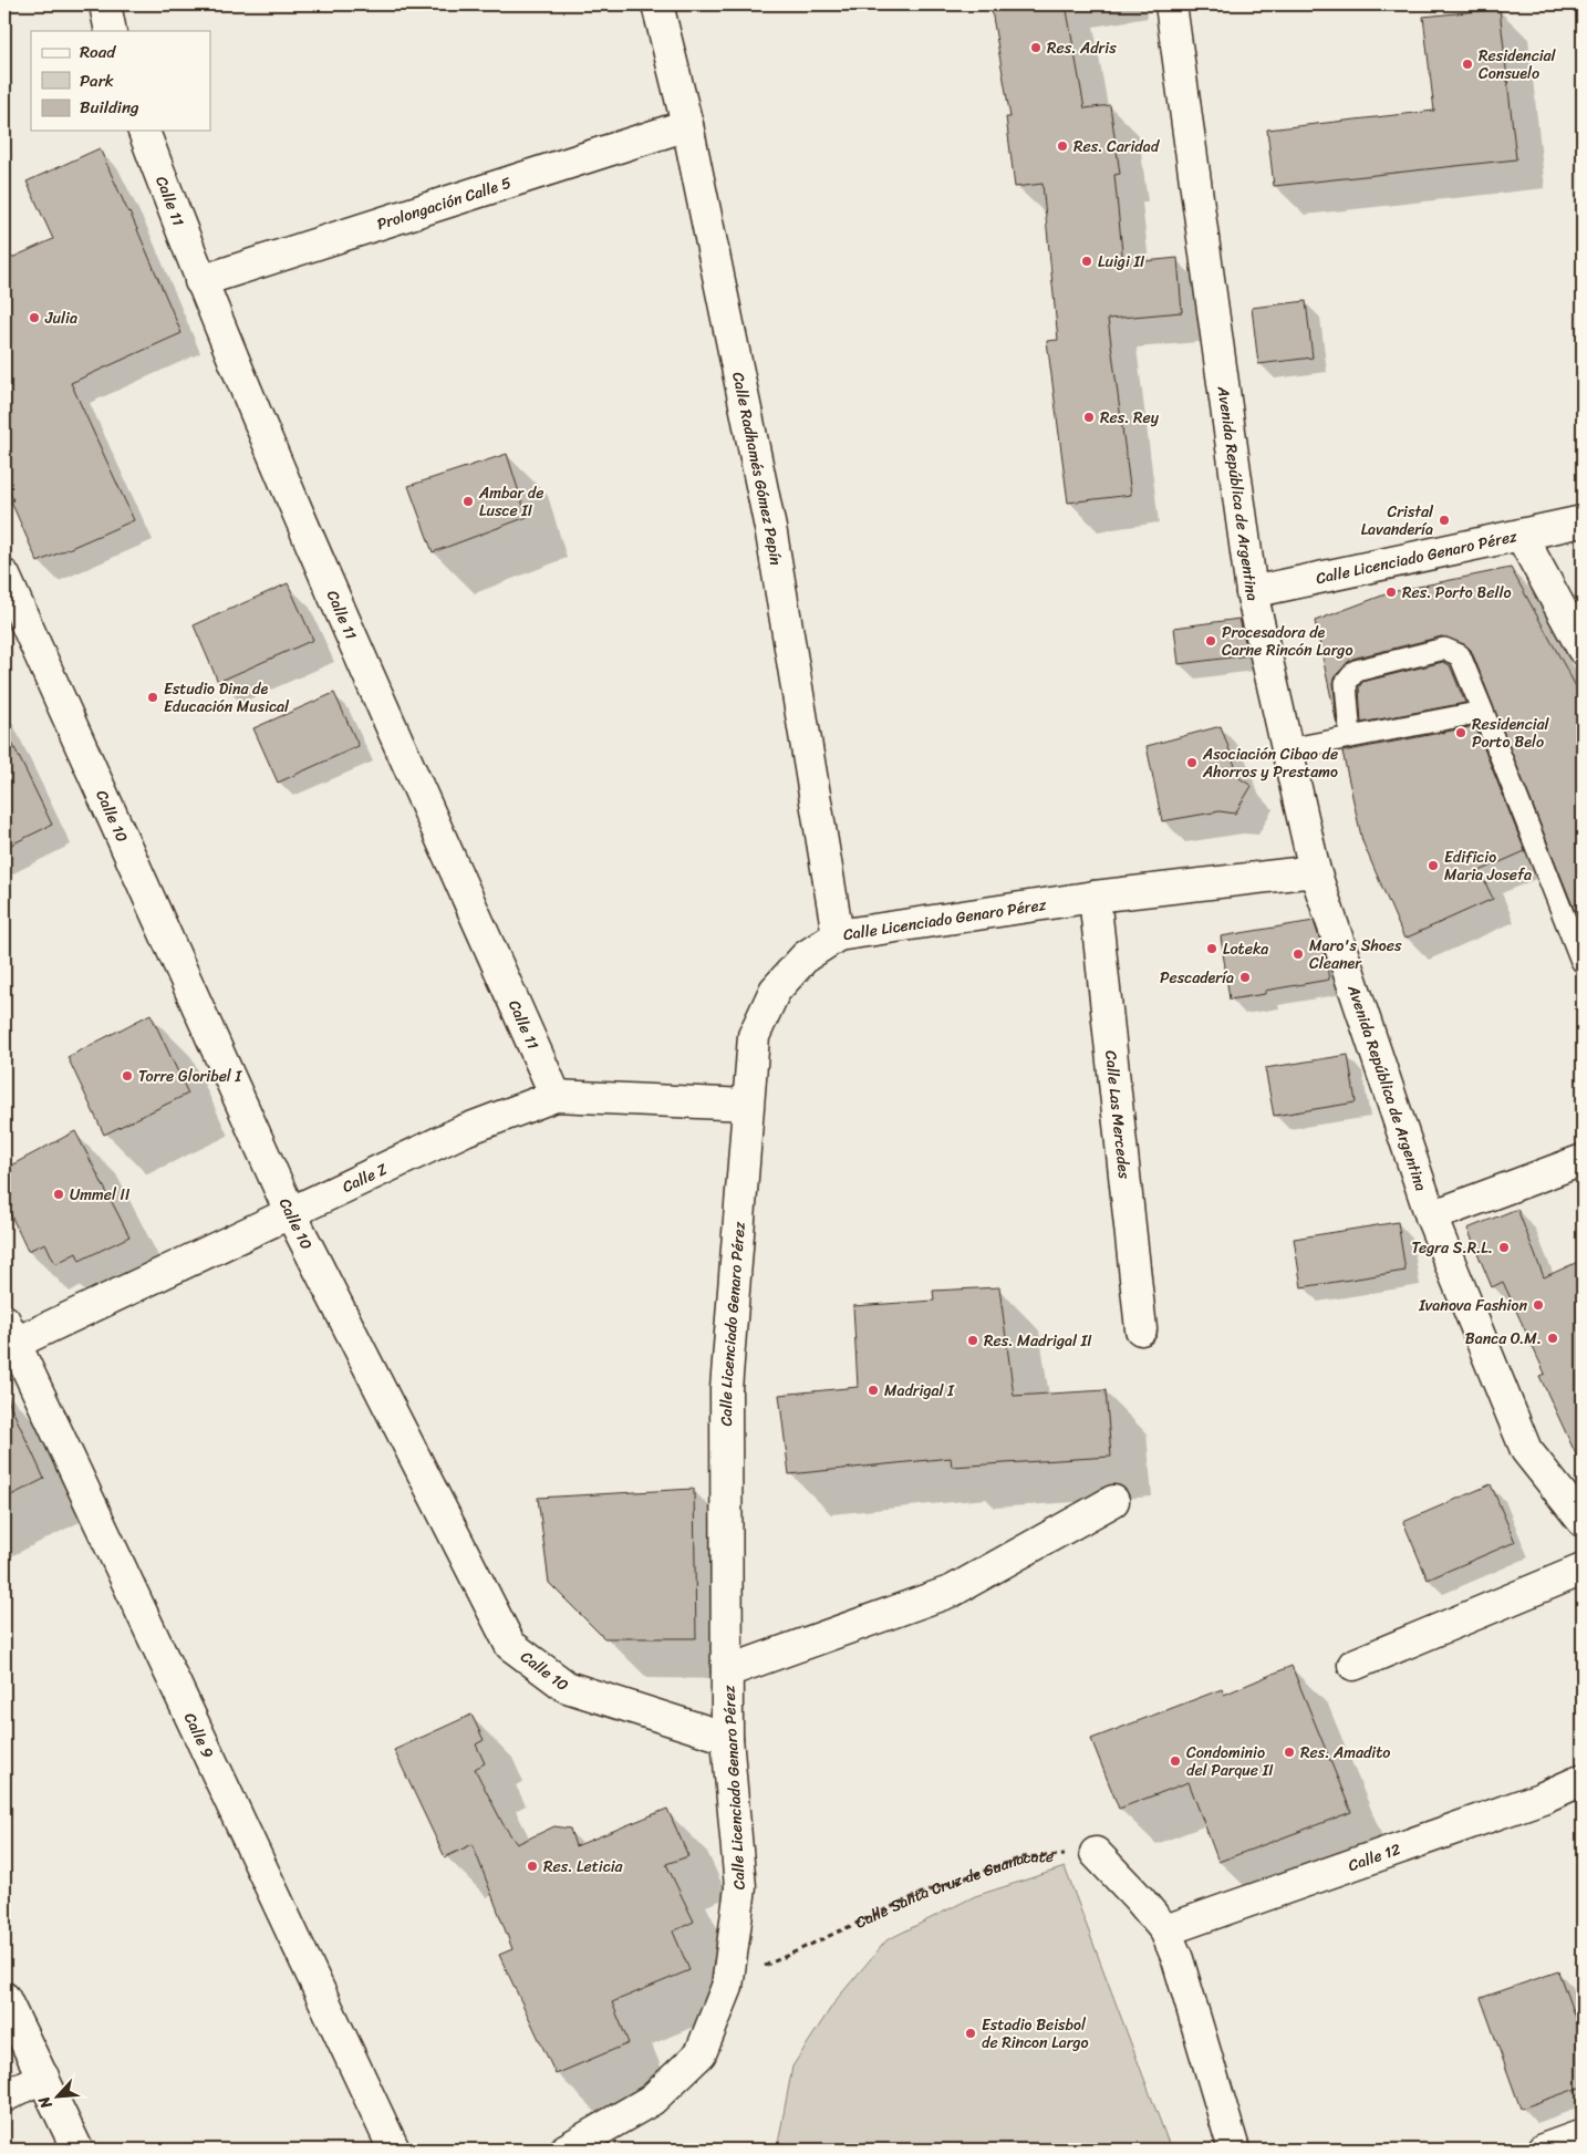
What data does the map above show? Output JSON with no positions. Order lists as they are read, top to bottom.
{
  "streets": {
    "street": [
      "Calle 11",
      "Prolongación Calle 5",
      "Calle Radhamés Gómez Pepín",
      "Avenida República de Argentina",
      "Calle Licenciado Genaro Pérez",
      "Calle 10",
      "Calle Las Mercedes",
      "Calle Z",
      "Calle 9",
      "Calle 12"
    ],
    "path": ["Calle Santa Cruz de Guanacate"]
  },
  "crossings": [
    ["Calle 11", "Prolongación Calle 5"],
    ["Calle 11", "Calle Z"],
    ["Prolongación Calle 5", "Calle Radhamés Gómez Pepín"],
    ["Calle Radhamés Gómez Pepín", "Calle Licenciado Genaro Pérez"],
    ["Avenida República de Argentina", "Calle Licenciado Genaro Pérez"],
    ["Calle Licenciado Genaro Pérez", "Calle 10"],
    ["Calle Licenciado Genaro Pérez", "Calle Las Mercedes"],
    ["Calle Licenciado Genaro Pérez", "Calle Z"],
    ["Calle Licenciado Genaro Pérez", "Calle Santa Cruz de Guanacate"],
    ["Calle 10", "Calle Z"],
    ["Calle Z", "Calle 9"]
  ],
  "places": [
    "Res. Adris",
    "Residencial Consuelo",
    "Res. Caridad",
    "Luigi II",
    "Julia",
    "Res. Rey",
    "Ambar de Lusce II",
    "Cristal Lavandería",
    "Res. Porto Bello",
    "Procesadora de Carne Rincón Largo",
    "Estudio Dina de Educación Musical",
    "Residencial Porto Belo",
    "Asociación Cibao de Ahorros y Prestamo",
    "Edificio Maria Josefa",
    "Loteka",
    "Maro's Shoes Cleaner",
    "Pescadería",
    "Torre Gloribel I",
    "Ummel II",
    "Tegra S.R.L.",
    "Ivanova Fashion",
    "Banca O.M.",
    "Res. Madrigal II",
    "Madrigal I",
    "Res. Amadito",
    "Condominio del Parque II",
    "Res. Leticia",
    "Estadio Beisbol de Rincon Largo"
  ],
  "legend": ["Road", "Park", "Building"],
  "north": "bottom left"
}
